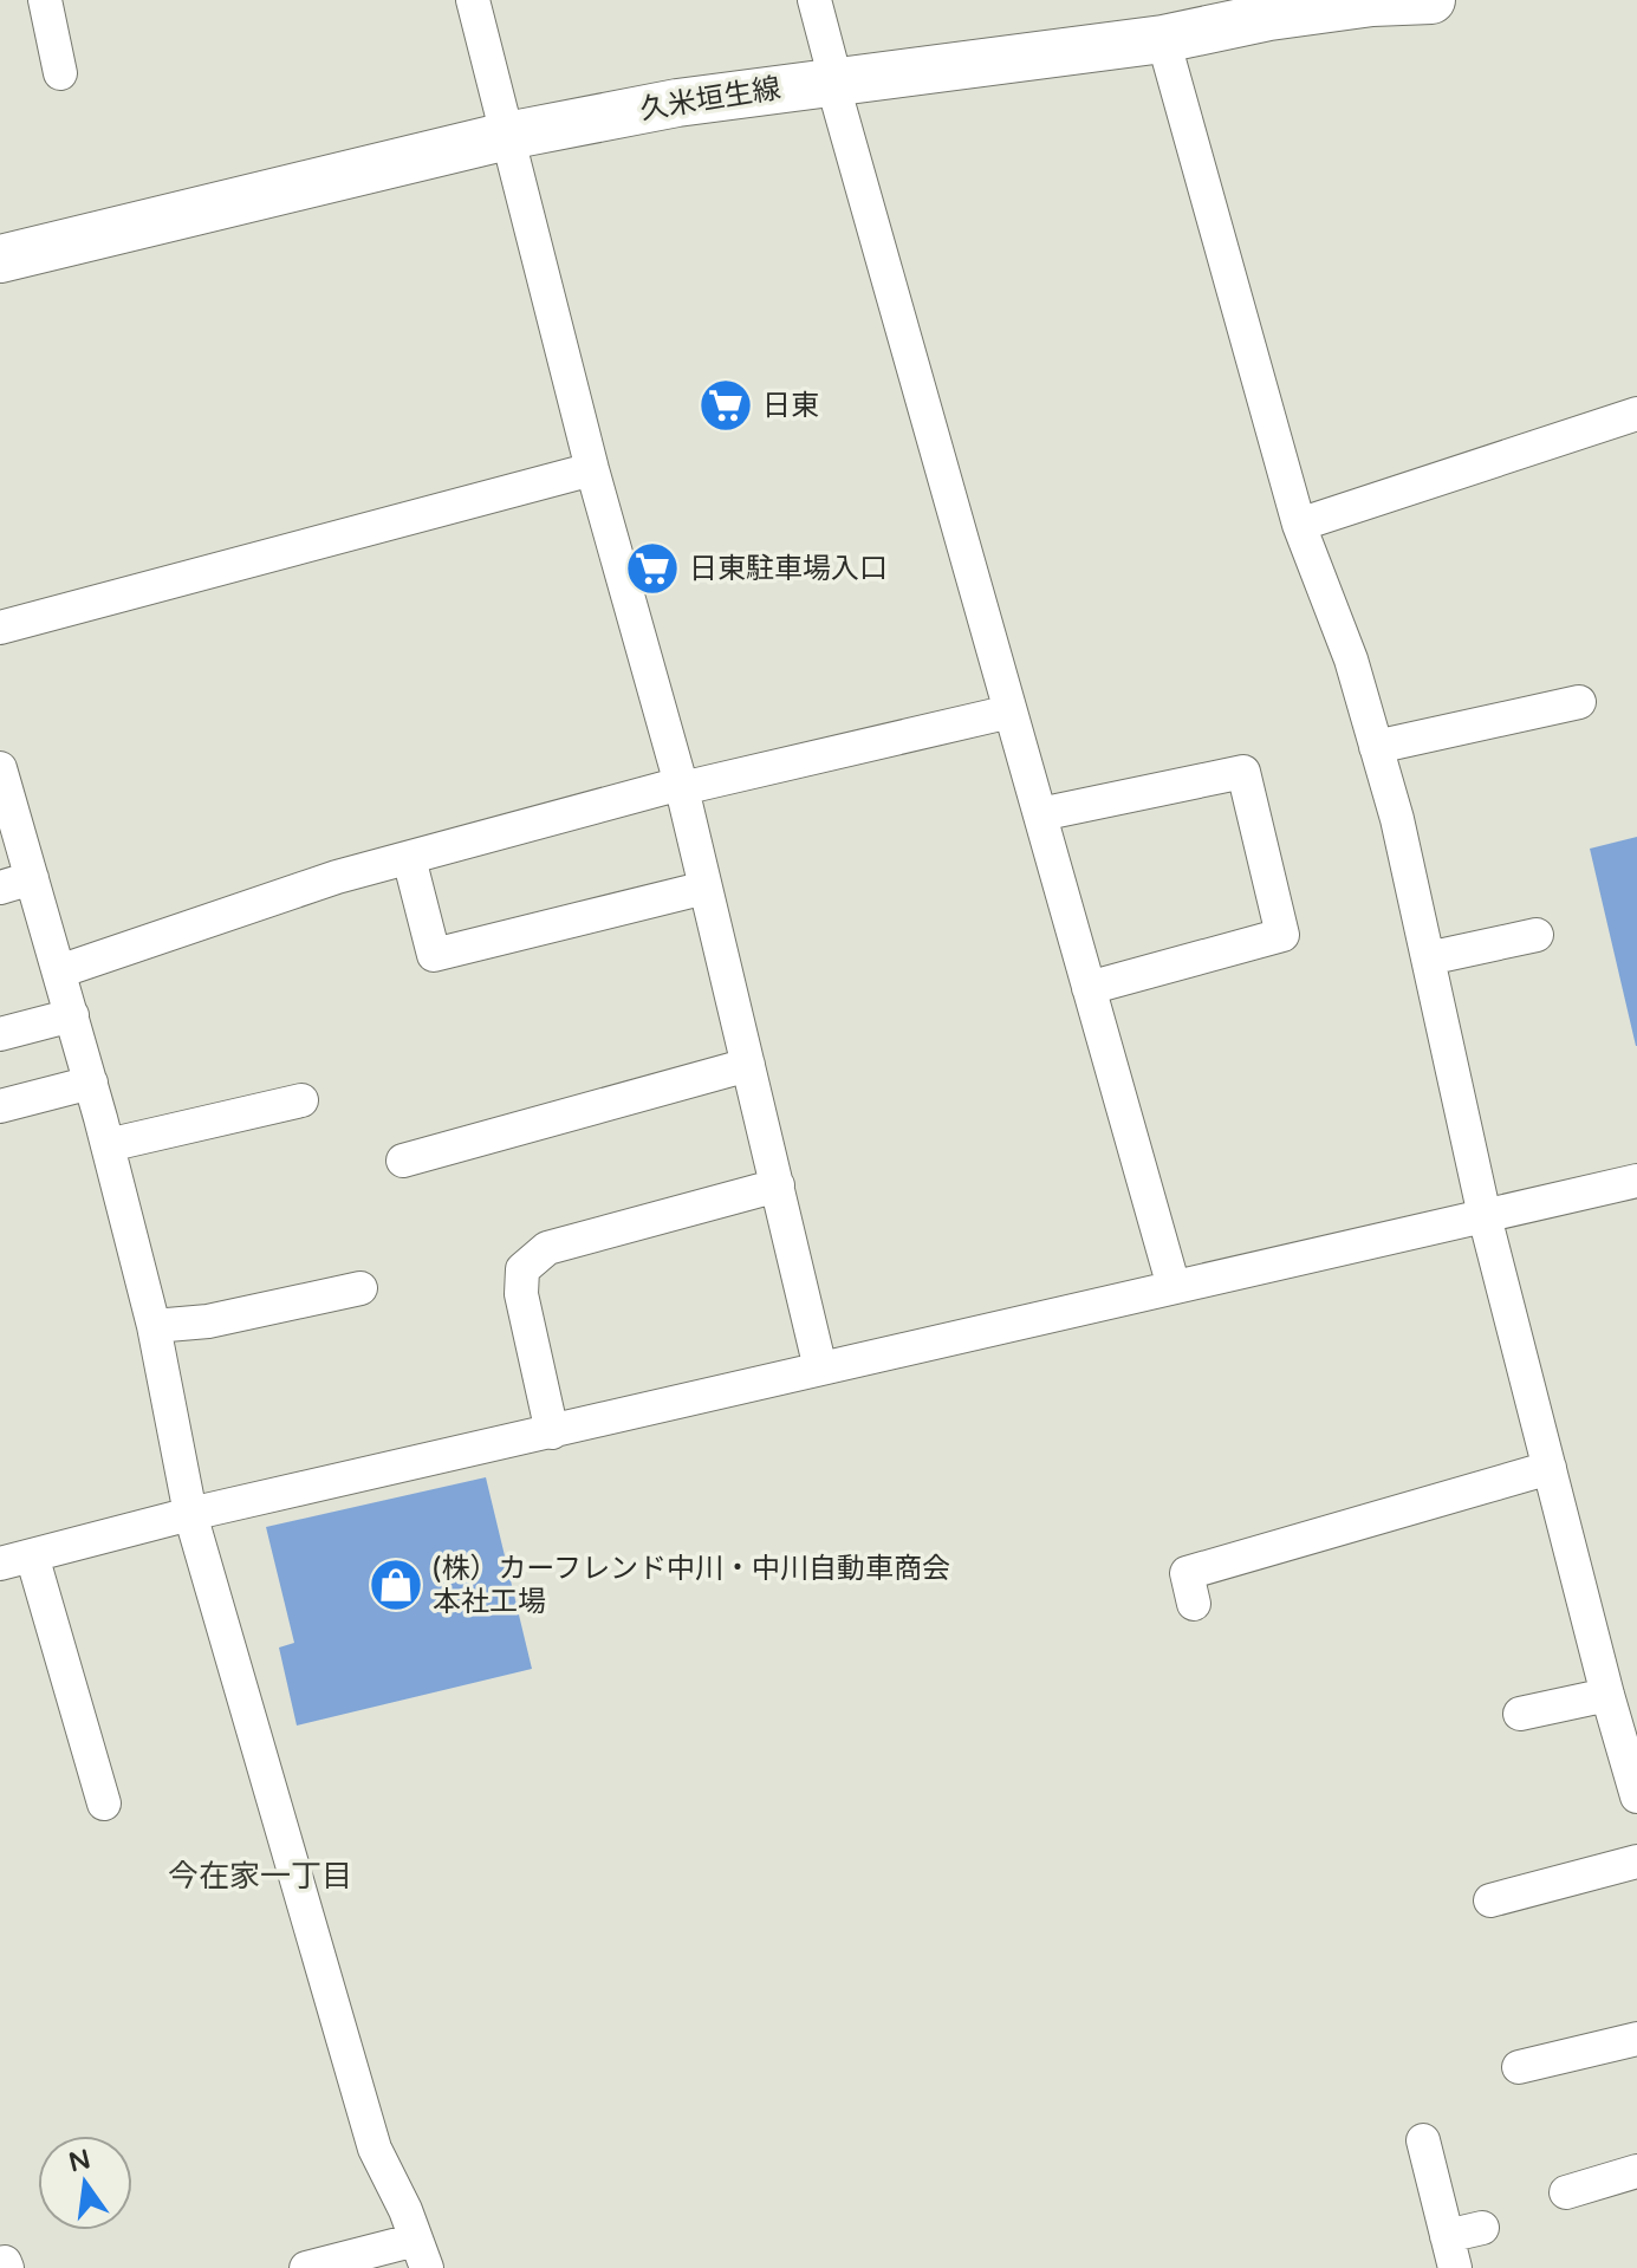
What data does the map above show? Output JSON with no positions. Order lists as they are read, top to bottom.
{
  "streets": {
    "main road": ["久米垣生線"]
  },
  "districts": ["今在家一丁目"],
  "places": {
    "supermarket": ["日東", "日東駐車場入口"],
    "shop": ["(株）カーフレンド中川・中川自動車商会 本社工場"]
  },
  "north": "top"
}
